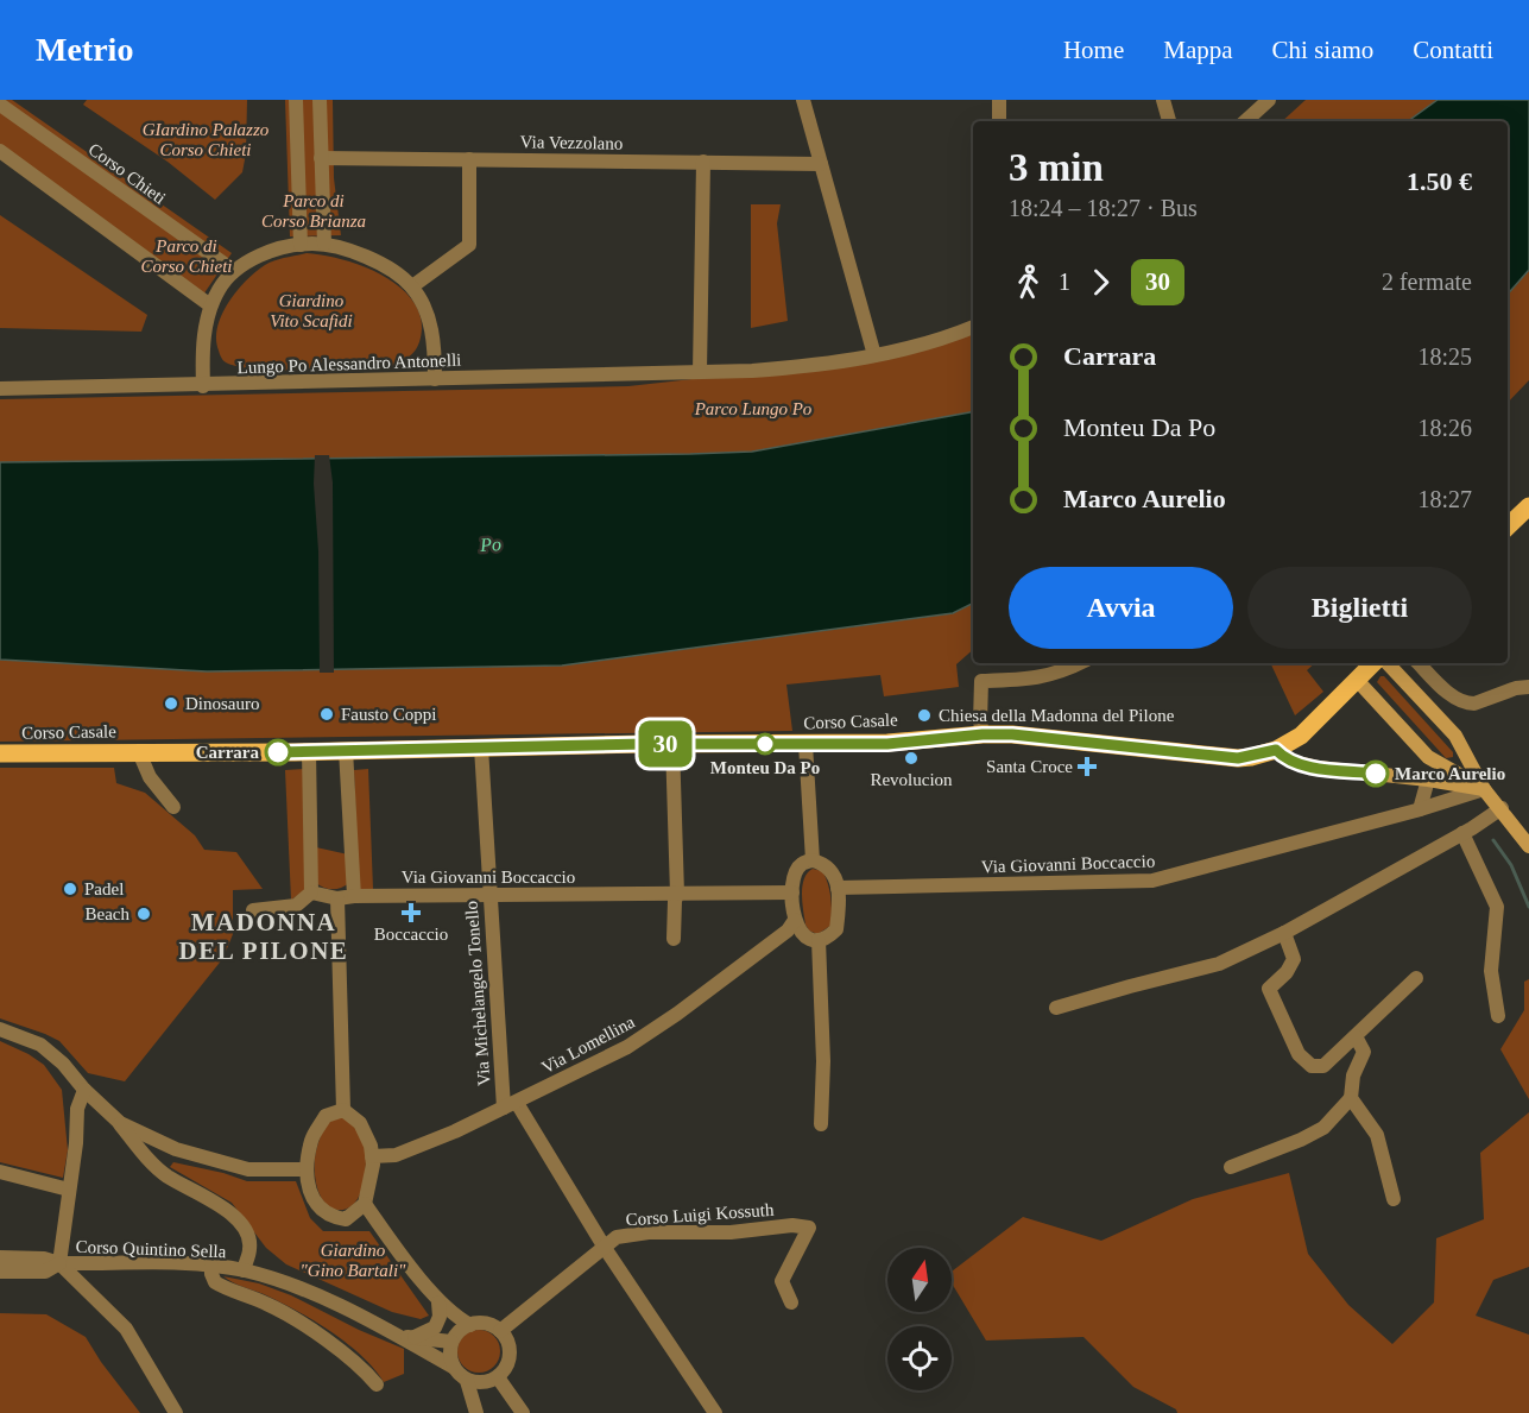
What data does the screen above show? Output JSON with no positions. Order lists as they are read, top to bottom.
{
  "streets": {
    "main road": ["Corso Casale"],
    "street": [
      "Via Vezzolano",
      "Corso Chieti",
      "Lungo Po Alessandro Antonelli",
      "Via Giovanni Boccaccio",
      "Via Michelangelo Tonello",
      "Via Lomellina",
      "Corso Luigi Kossuth",
      "Corso Quintino Sella"
    ]
  },
  "crossings": [
    ["Corso Casale", "Via Michelangelo Tonello"],
    ["Via Giovanni Boccaccio", "Via Michelangelo Tonello"],
    ["Via Giovanni Boccaccio", "Via Lomellina"],
    ["Via Michelangelo Tonello", "Via Lomellina"],
    ["Via Michelangelo Tonello", "Corso Luigi Kossuth"],
    ["Corso Luigi Kossuth", "Corso Quintino Sella"]
  ],
  "districts": ["MADONNA DEL PILONE"],
  "water": ["Po"],
  "parks": [
    "GIardino Palazzo Corso Chieti",
    "Parco di Corso Brianza",
    "Parco di Corso Chieti",
    "Giardino Vito Scafidi",
    "Parco Lungo Po",
    "Giardino \"Gino Bartali\""
  ],
  "places": {
    "other": [
      "Dinosauro",
      "Fausto Coppi",
      "Chiesa della Madonna del Pilone",
      "Monteu Da Po",
      "Carrara",
      "Revolucion",
      "Marco Aurelio",
      "Padel",
      "Beach"
    ],
    "health": ["Santa Croce", "Boccaccio"]
  },
  "lines": ["bus line 30"],
  "north": "top",
  "page": {
    "header": "Metrio",
    "nav": [
      "Home",
      "Mappa",
      "Chi siamo",
      "Contatti"
    ],
    "on_map": "30",
    "heading": ["3 min", "18:24 – 18:27 · Bus", "1.50 €"],
    "legs": ["1", "30", "2 fermate"],
    "list": [
      {
        "name": "Carrara",
        "value": "18:25"
      },
      {
        "name": "Monteu Da Po",
        "value": "18:26"
      },
      {
        "name": "Marco Aurelio",
        "value": "18:27"
      }
    ],
    "buttons": ["Avvia", "Biglietti"]
  }
}
